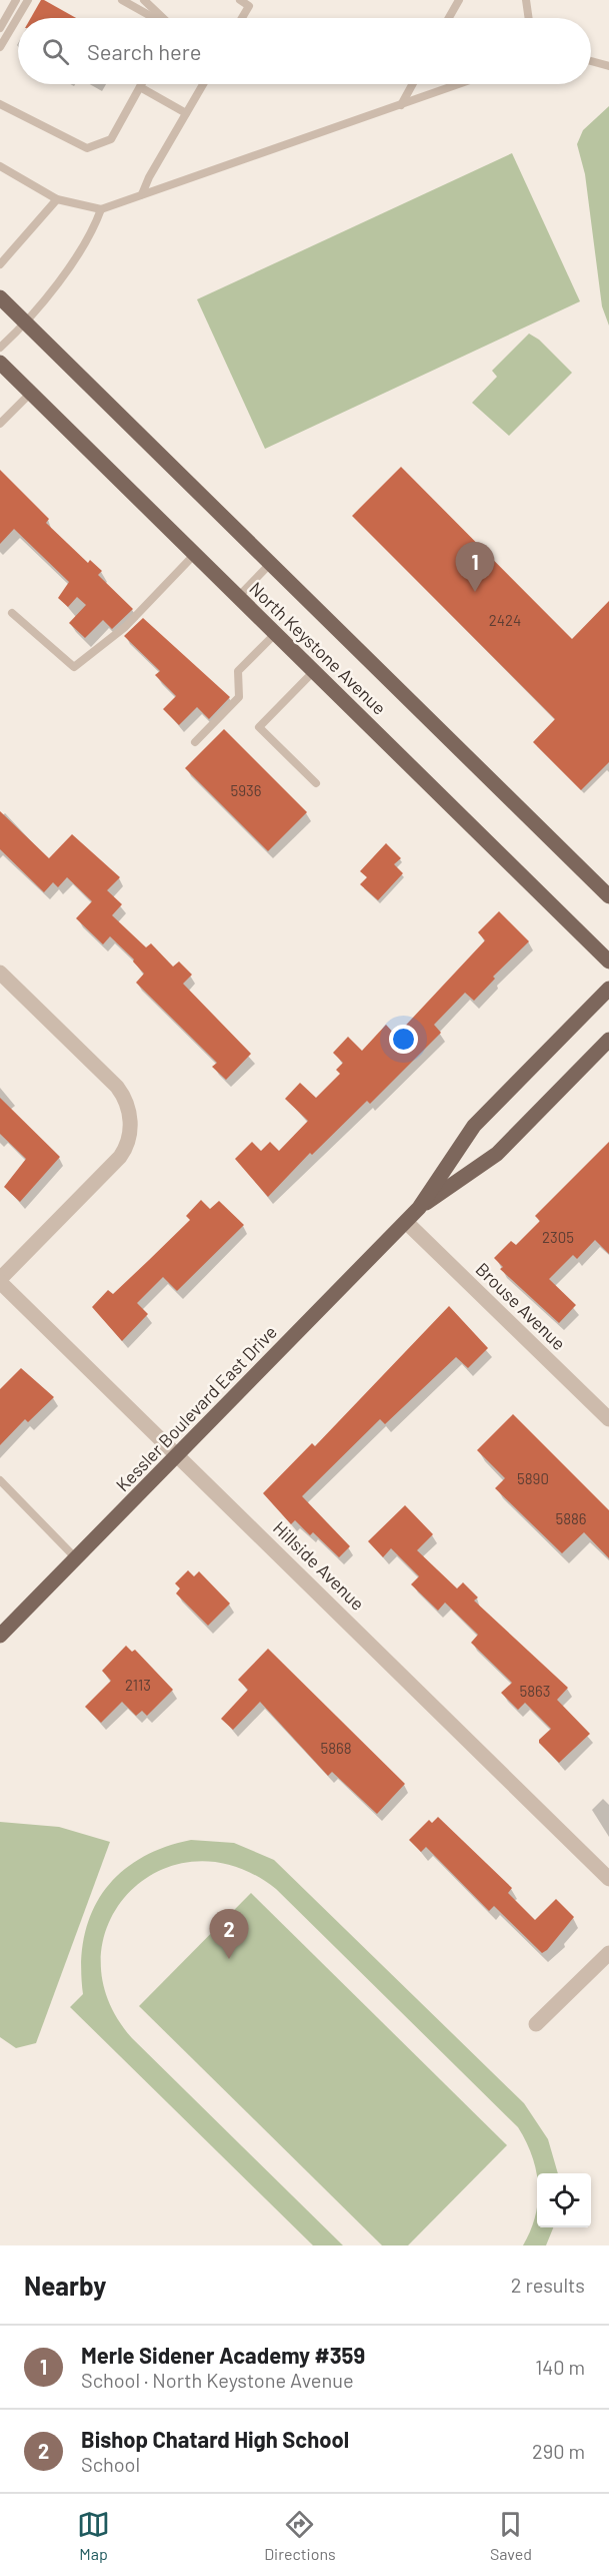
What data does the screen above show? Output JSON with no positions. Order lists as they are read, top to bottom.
{
  "streets": {
    "main road": ["North Keystone Avenue", "Kessler Boulevard East Drive"],
    "street": ["Brouse Avenue", "Hillside Avenue"]
  },
  "crossings": [
    ["Brouse Avenue", "Kessler Boulevard East Drive"],
    ["Kessler Boulevard East Drive", "Hillside Avenue"]
  ],
  "house_numbers": [
    "2424",
    "5936",
    "2305",
    "5890",
    "5886",
    "2113",
    "5863",
    "5868"
  ],
  "page": {
    "search": "Search here",
    "pins": ["1", "2"],
    "heading": ["Nearby", "2 results"],
    "list": [
      {
        "mark": "1",
        "name": "Merle Sidener Academy #359",
        "note": "School · North Keystone Avenue",
        "value": "140 m"
      },
      {
        "mark": "2",
        "name": "Bishop Chatard High School",
        "note": "School",
        "value": "290 m"
      }
    ],
    "nav": ["Map", "Directions", "Saved"]
  }
}
